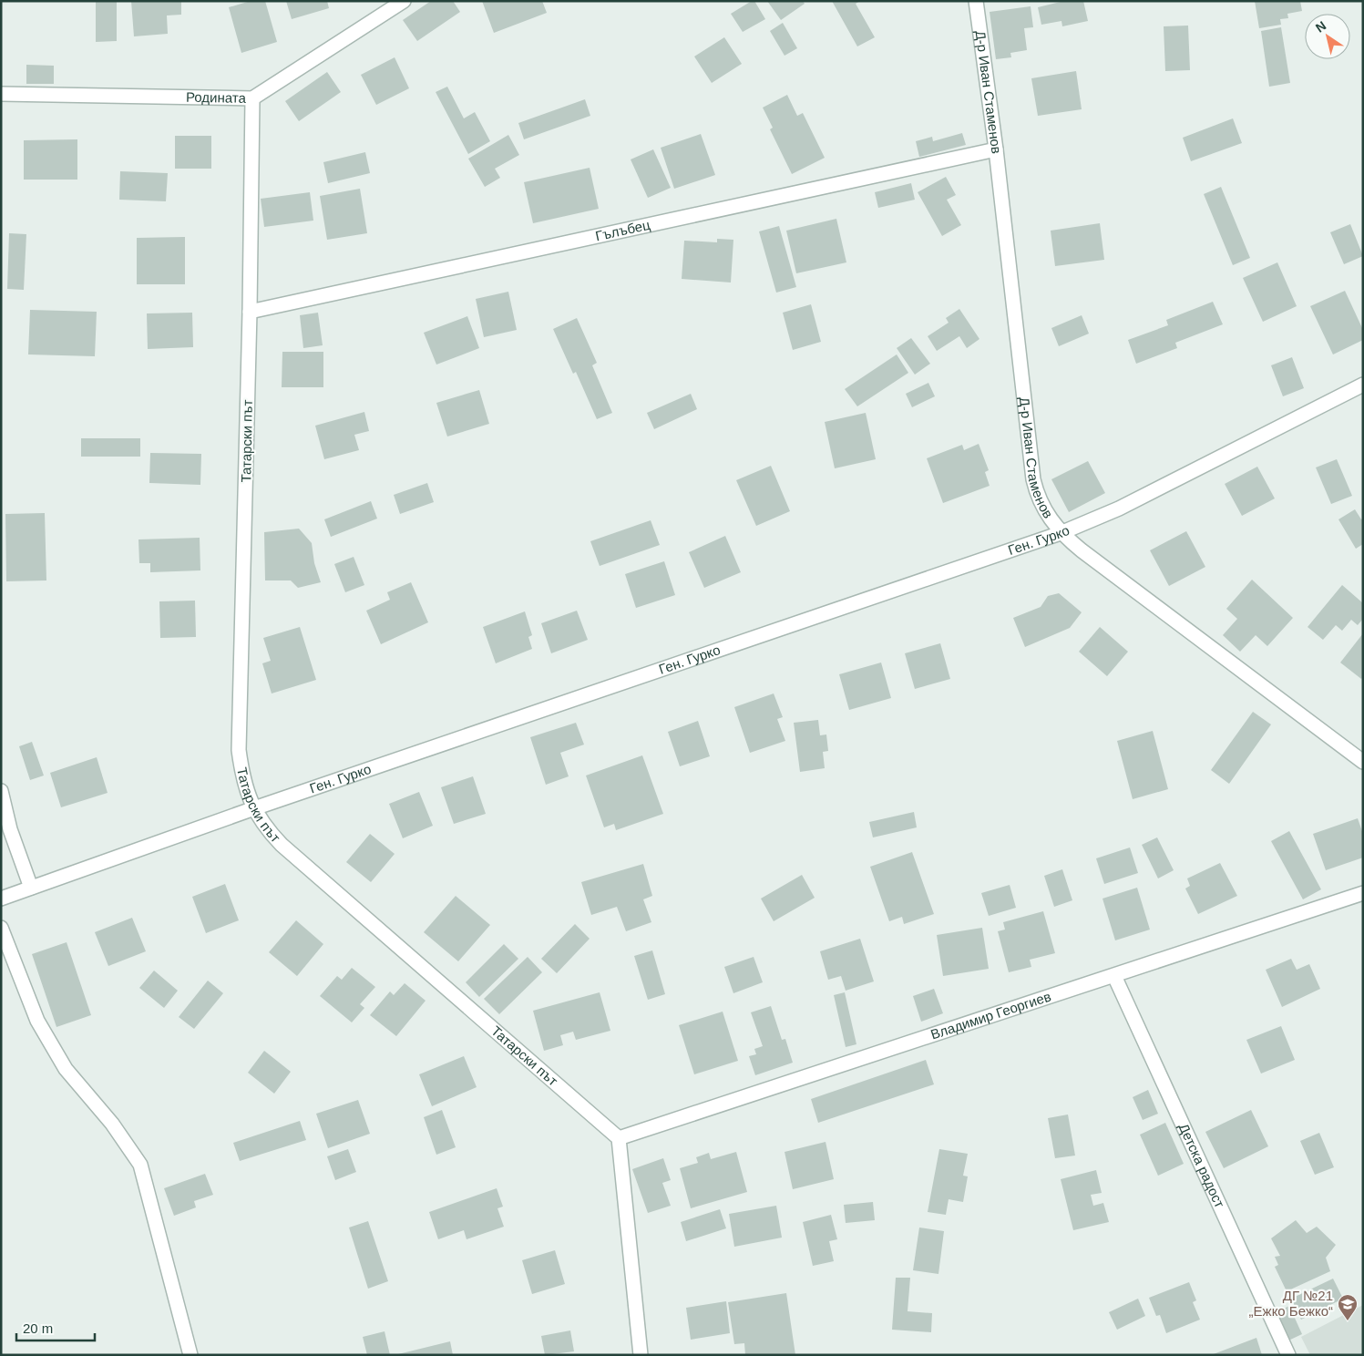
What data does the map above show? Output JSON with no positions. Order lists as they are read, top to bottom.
{
  "streets": {
    "street": [
      "Д-р Иван Стаменов",
      "Родината",
      "Гълъбец",
      "Татарски път",
      "Ген. Гурко",
      "Владимир Георгиев",
      "Детска радост"
    ]
  },
  "crossings": [
    ["Д-р Иван Стаменов", "Гълъбец"],
    ["Д-р Иван Стаменов", "Ген. Гурко"],
    ["Родината", "Татарски път"],
    ["Гълъбец", "Татарски път"],
    ["Татарски път", "Ген. Гурко"],
    ["Татарски път", "Владимир Георгиев"],
    ["Владимир Георгиев", "Детска радост"]
  ],
  "places": {
    "school or university": ["ДГ №21 „Ежко Бежко“"]
  },
  "scale_bar": "20 m",
  "north": "top left"
}
